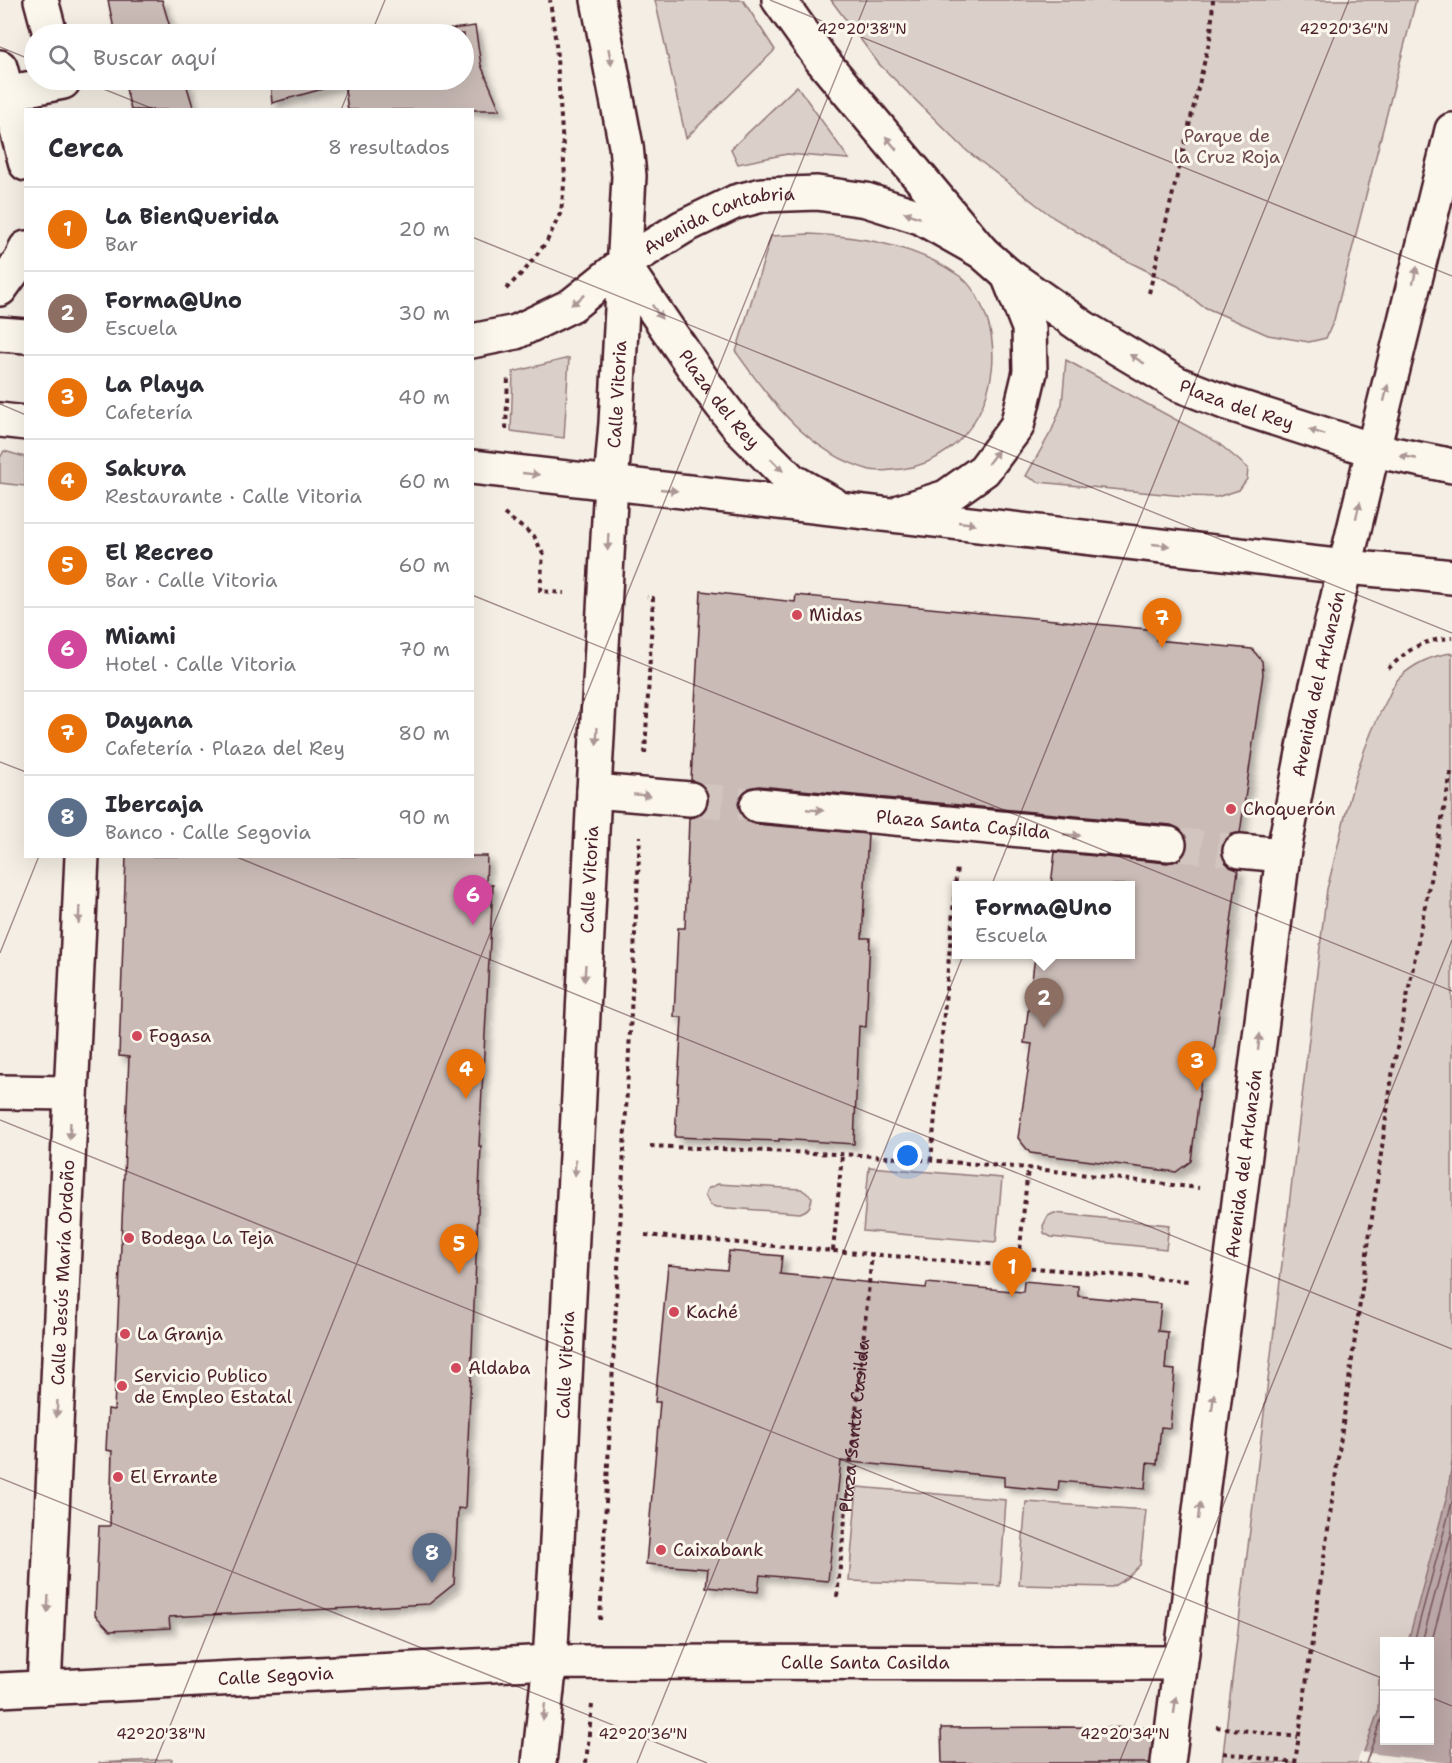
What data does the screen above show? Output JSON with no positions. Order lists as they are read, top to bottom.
{
  "streets": {
    "main road": [
      "Avenida Cantabria",
      "Calle Vitoria",
      "Plaza del Rey",
      "Avenida del Arlanzón",
      "Plaza Santa Casilda",
      "Calle Jesús María Ordoño",
      "Calle Santa Casilda",
      "Calle Segovia"
    ]
  },
  "crossings": [
    ["Avenida Cantabria", "Calle Vitoria"],
    ["Avenida Cantabria", "Plaza del Rey"],
    ["Calle Vitoria", "Plaza del Rey"],
    ["Calle Vitoria", "Calle Santa Casilda"],
    ["Calle Vitoria", "Calle Segovia"],
    ["Plaza del Rey", "Avenida del Arlanzón"],
    ["Avenida del Arlanzón", "Calle Santa Casilda"],
    ["Calle Jesús María Ordoño", "Calle Segovia"],
    ["Calle Santa Casilda", "Calle Segovia"]
  ],
  "one_way": [
    "Avenida Cantabria",
    "Calle Vitoria",
    "Avenida del Arlanzón",
    "Plaza Santa Casilda",
    "Calle Jesús María Ordoño"
  ],
  "parks": ["Parque de la Cruz Roja"],
  "places": [
    "Midas",
    "Choquerón",
    "Fogasa",
    "Bodega La Teja",
    "Kaché",
    "La Granja",
    "Aldaba",
    "Servicio Publico de Empleo Estatal",
    "El Errante",
    "Caixabank"
  ],
  "page": {
    "search": "Buscar aquí",
    "heading": ["Cerca", "8 resultados"],
    "list": [
      {
        "mark": "1",
        "name": "La BienQuerida",
        "note": "Bar",
        "value": "20 m"
      },
      {
        "mark": "2",
        "name": "Forma@Uno",
        "note": "Escuela",
        "value": "30 m"
      },
      {
        "mark": "3",
        "name": "La Playa",
        "note": "Cafetería",
        "value": "40 m"
      },
      {
        "mark": "4",
        "name": "Sakura",
        "note": "Restaurante · Calle Vitoria",
        "value": "60 m"
      },
      {
        "mark": "5",
        "name": "El Recreo",
        "note": "Bar · Calle Vitoria",
        "value": "60 m"
      },
      {
        "mark": "6",
        "name": "Miami",
        "note": "Hotel · Calle Vitoria",
        "value": "70 m"
      },
      {
        "mark": "7",
        "name": "Dayana",
        "note": "Cafetería · Plaza del Rey",
        "value": "80 m"
      },
      {
        "mark": "8",
        "name": "Ibercaja",
        "note": "Banco · Calle Segovia",
        "value": "90 m"
      }
    ],
    "pins": [
      "7",
      "6",
      "2",
      "3",
      "4",
      "5",
      "1",
      "8"
    ],
    "popup": ["Forma@Uno", "Escuela"],
    "map_buttons": ["+", "−"]
  },
  "coordinates": ["42°20'38\"N", "42°20'36\"N", "42°20'34\"N"]
}
